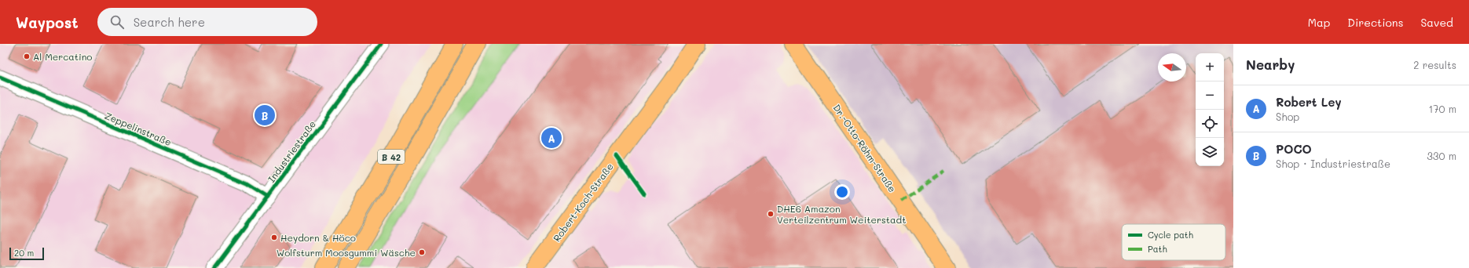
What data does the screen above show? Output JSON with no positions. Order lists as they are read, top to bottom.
{
  "streets": {
    "main road": ["Dr.-Otto-Röhm-Straße", "B 42", "Robert-Koch-Straße"],
    "street": ["Zeppelinstraße", "Industriestraße"]
  },
  "crossings": [
    ["Zeppelinstraße", "Industriestraße"]
  ],
  "places": [
    "Al Mercatino",
    "DHE6 Amazon Verteilzentrum Weiterstadt",
    "Heydorn & Höco",
    "Wolfsturm Moosgummi Wäsche"
  ],
  "legend": ["Cycle path", "Path"],
  "scale_bar": "20 m",
  "north": "left",
  "page": {
    "header": "Waypost",
    "search": "Search here",
    "nav": ["Map", "Directions", "Saved"],
    "heading": ["Nearby", "2 results"],
    "map_buttons": ["+", "−"],
    "list": [
      {
        "mark": "A",
        "name": "Robert Ley",
        "note": "Shop",
        "value": "170 m"
      },
      {
        "mark": "B",
        "name": "POCO",
        "note": "Shop · Industriestraße",
        "value": "330 m"
      }
    ],
    "pins": ["B", "A"],
    "scale": "20 m"
  }
}
